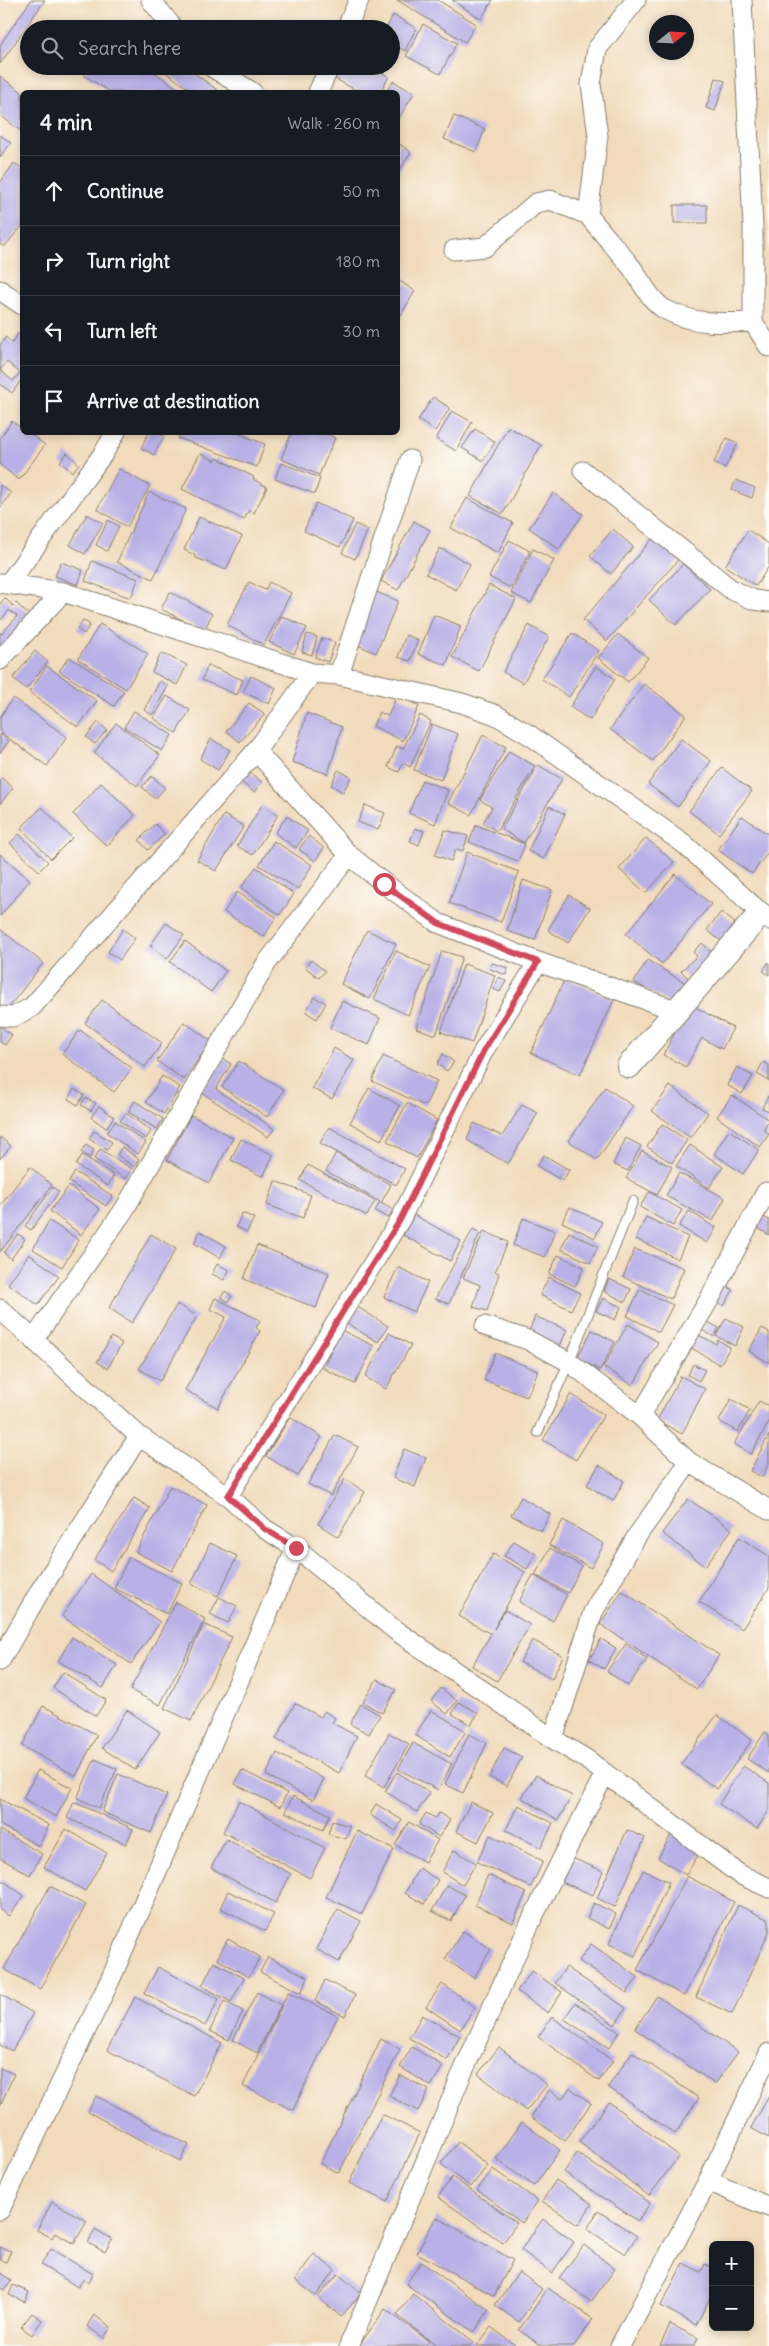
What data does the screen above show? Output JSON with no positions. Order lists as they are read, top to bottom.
{
  "north": "right",
  "page": {
    "search": "Search here",
    "heading": ["4 min", "Walk · 260 m"],
    "list": [
      ["Continue", "50 m"],
      ["Turn right", "180 m"],
      ["Turn left", "30 m"],
      "Arrive at destination"
    ],
    "map_buttons": ["+", "−"]
  }
}
